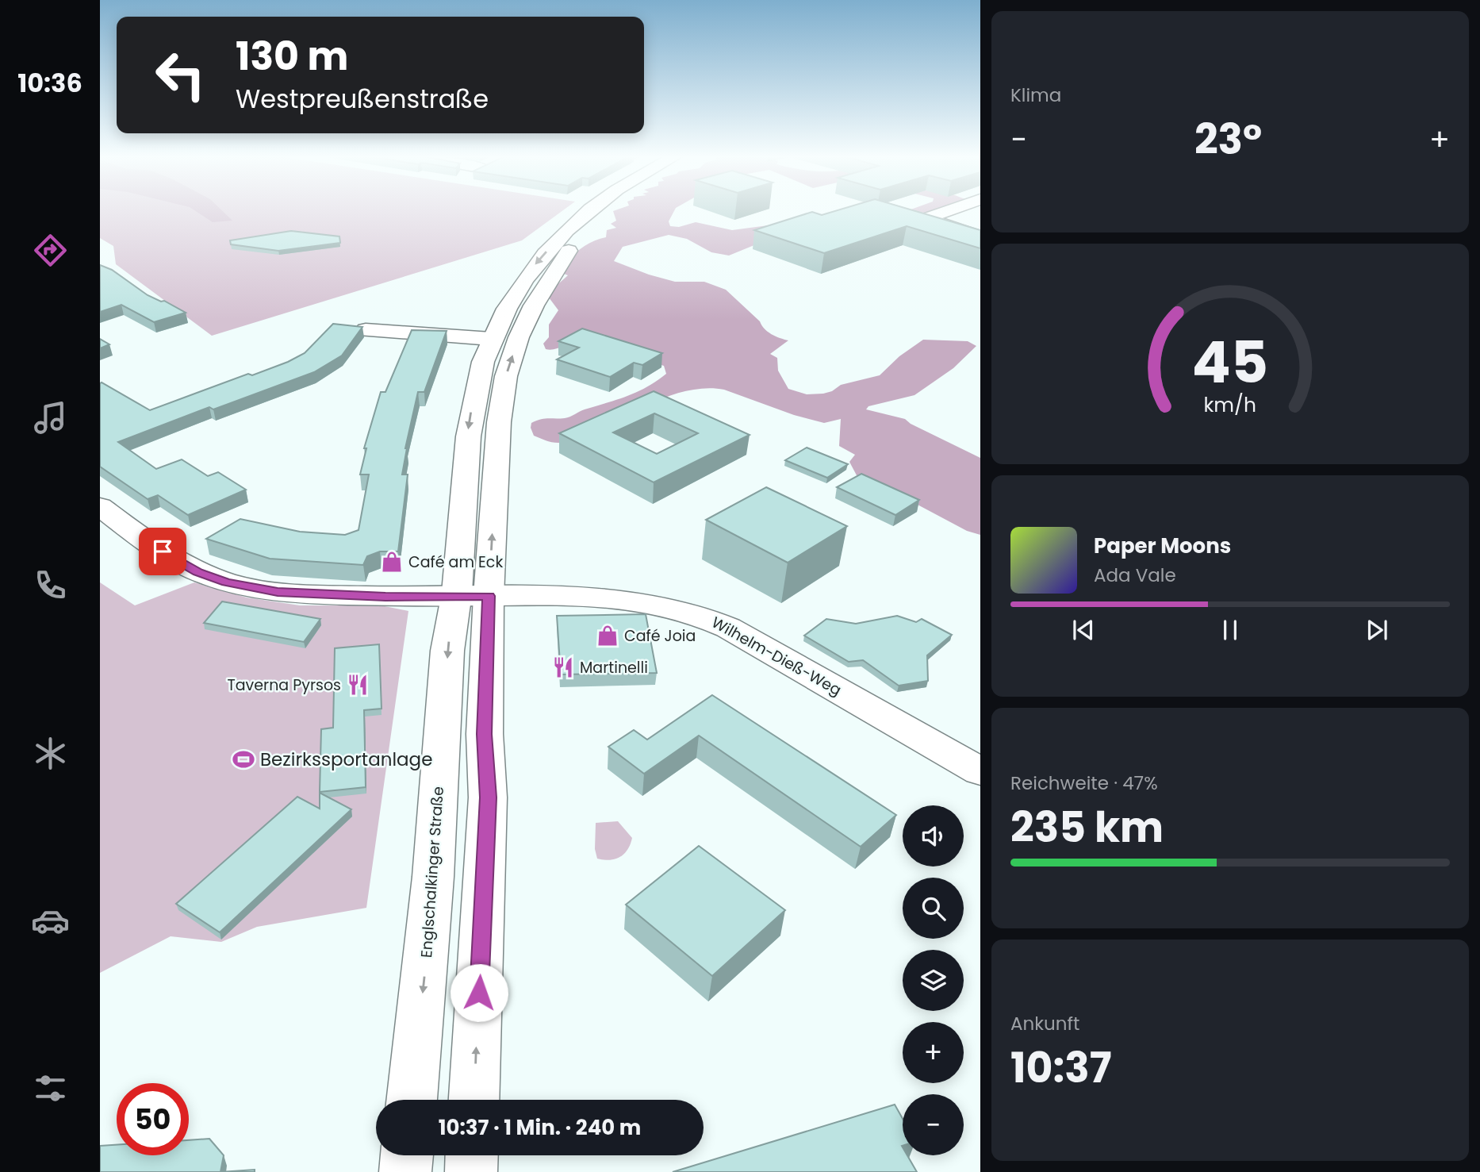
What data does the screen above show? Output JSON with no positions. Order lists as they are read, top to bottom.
{
  "streets": {
    "main road": ["Wilhelm-Dieß-Weg", "Englschalkinger Straße"]
  },
  "crossings": [
    ["Wilhelm-Dieß-Weg", "Englschalkinger Straße"]
  ],
  "places": {
    "shop": ["Café am Eck", "Café Joia"],
    "restaurant": ["Martinelli", "Taverna Pyrsos"],
    "sports": ["Bezirkssportanlage"]
  },
  "page": {
    "tabs": "10:36",
    "tile": [
      "Klima",
      ["Reichweite · 47%", "235 km"],
      ["Ankunft", "10:37"]
    ],
    "turn": ["130 m", "Westpreußenstraße"],
    "heat": ["−", "23°", "+"],
    "song": ["Paper Moons", "Ada Vale"],
    "map_buttons": ["+", "−"],
    "limit": "50",
    "trip": "10:37 · 1 Min. · 240 m",
    "gauge": ["45", "km/h"]
  }
}
